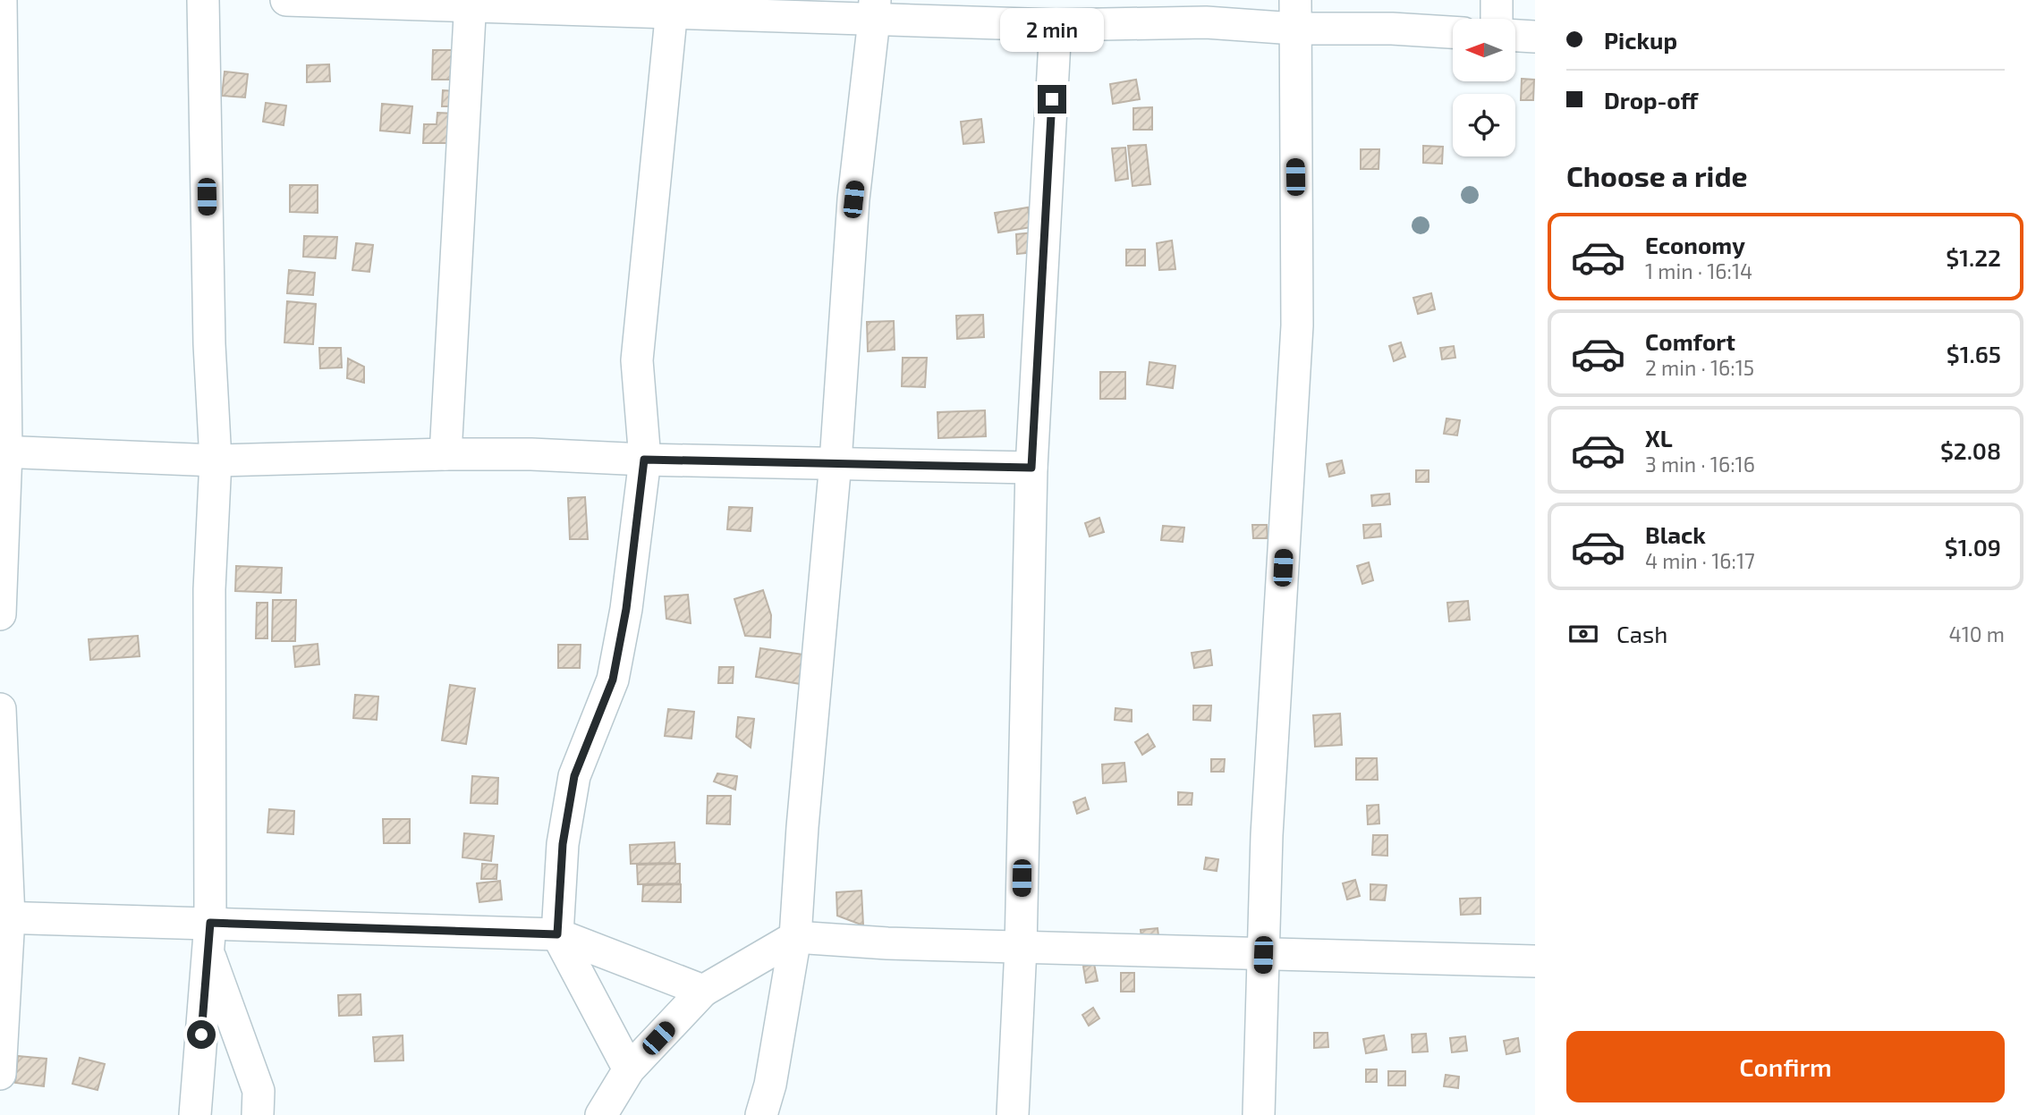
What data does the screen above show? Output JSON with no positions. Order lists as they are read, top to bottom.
{
  "north": "left",
  "page": {
    "banner": ["Pickup", "Drop-off"],
    "bubble": "2 min",
    "heading": "Choose a ride",
    "list": [
      {
        "name": "Economy",
        "note": "1 min · 16:14",
        "value": "$1.22"
      },
      {
        "name": "Comfort",
        "note": "2 min · 16:15",
        "value": "$1.65"
      },
      {
        "name": "XL",
        "note": "3 min · 16:16",
        "value": "$2.08"
      },
      {
        "name": "Black",
        "note": "4 min · 16:17",
        "value": "$1.09"
      }
    ],
    "pay": ["Cash", "410 m"],
    "buttons": "Confirm"
  }
}
